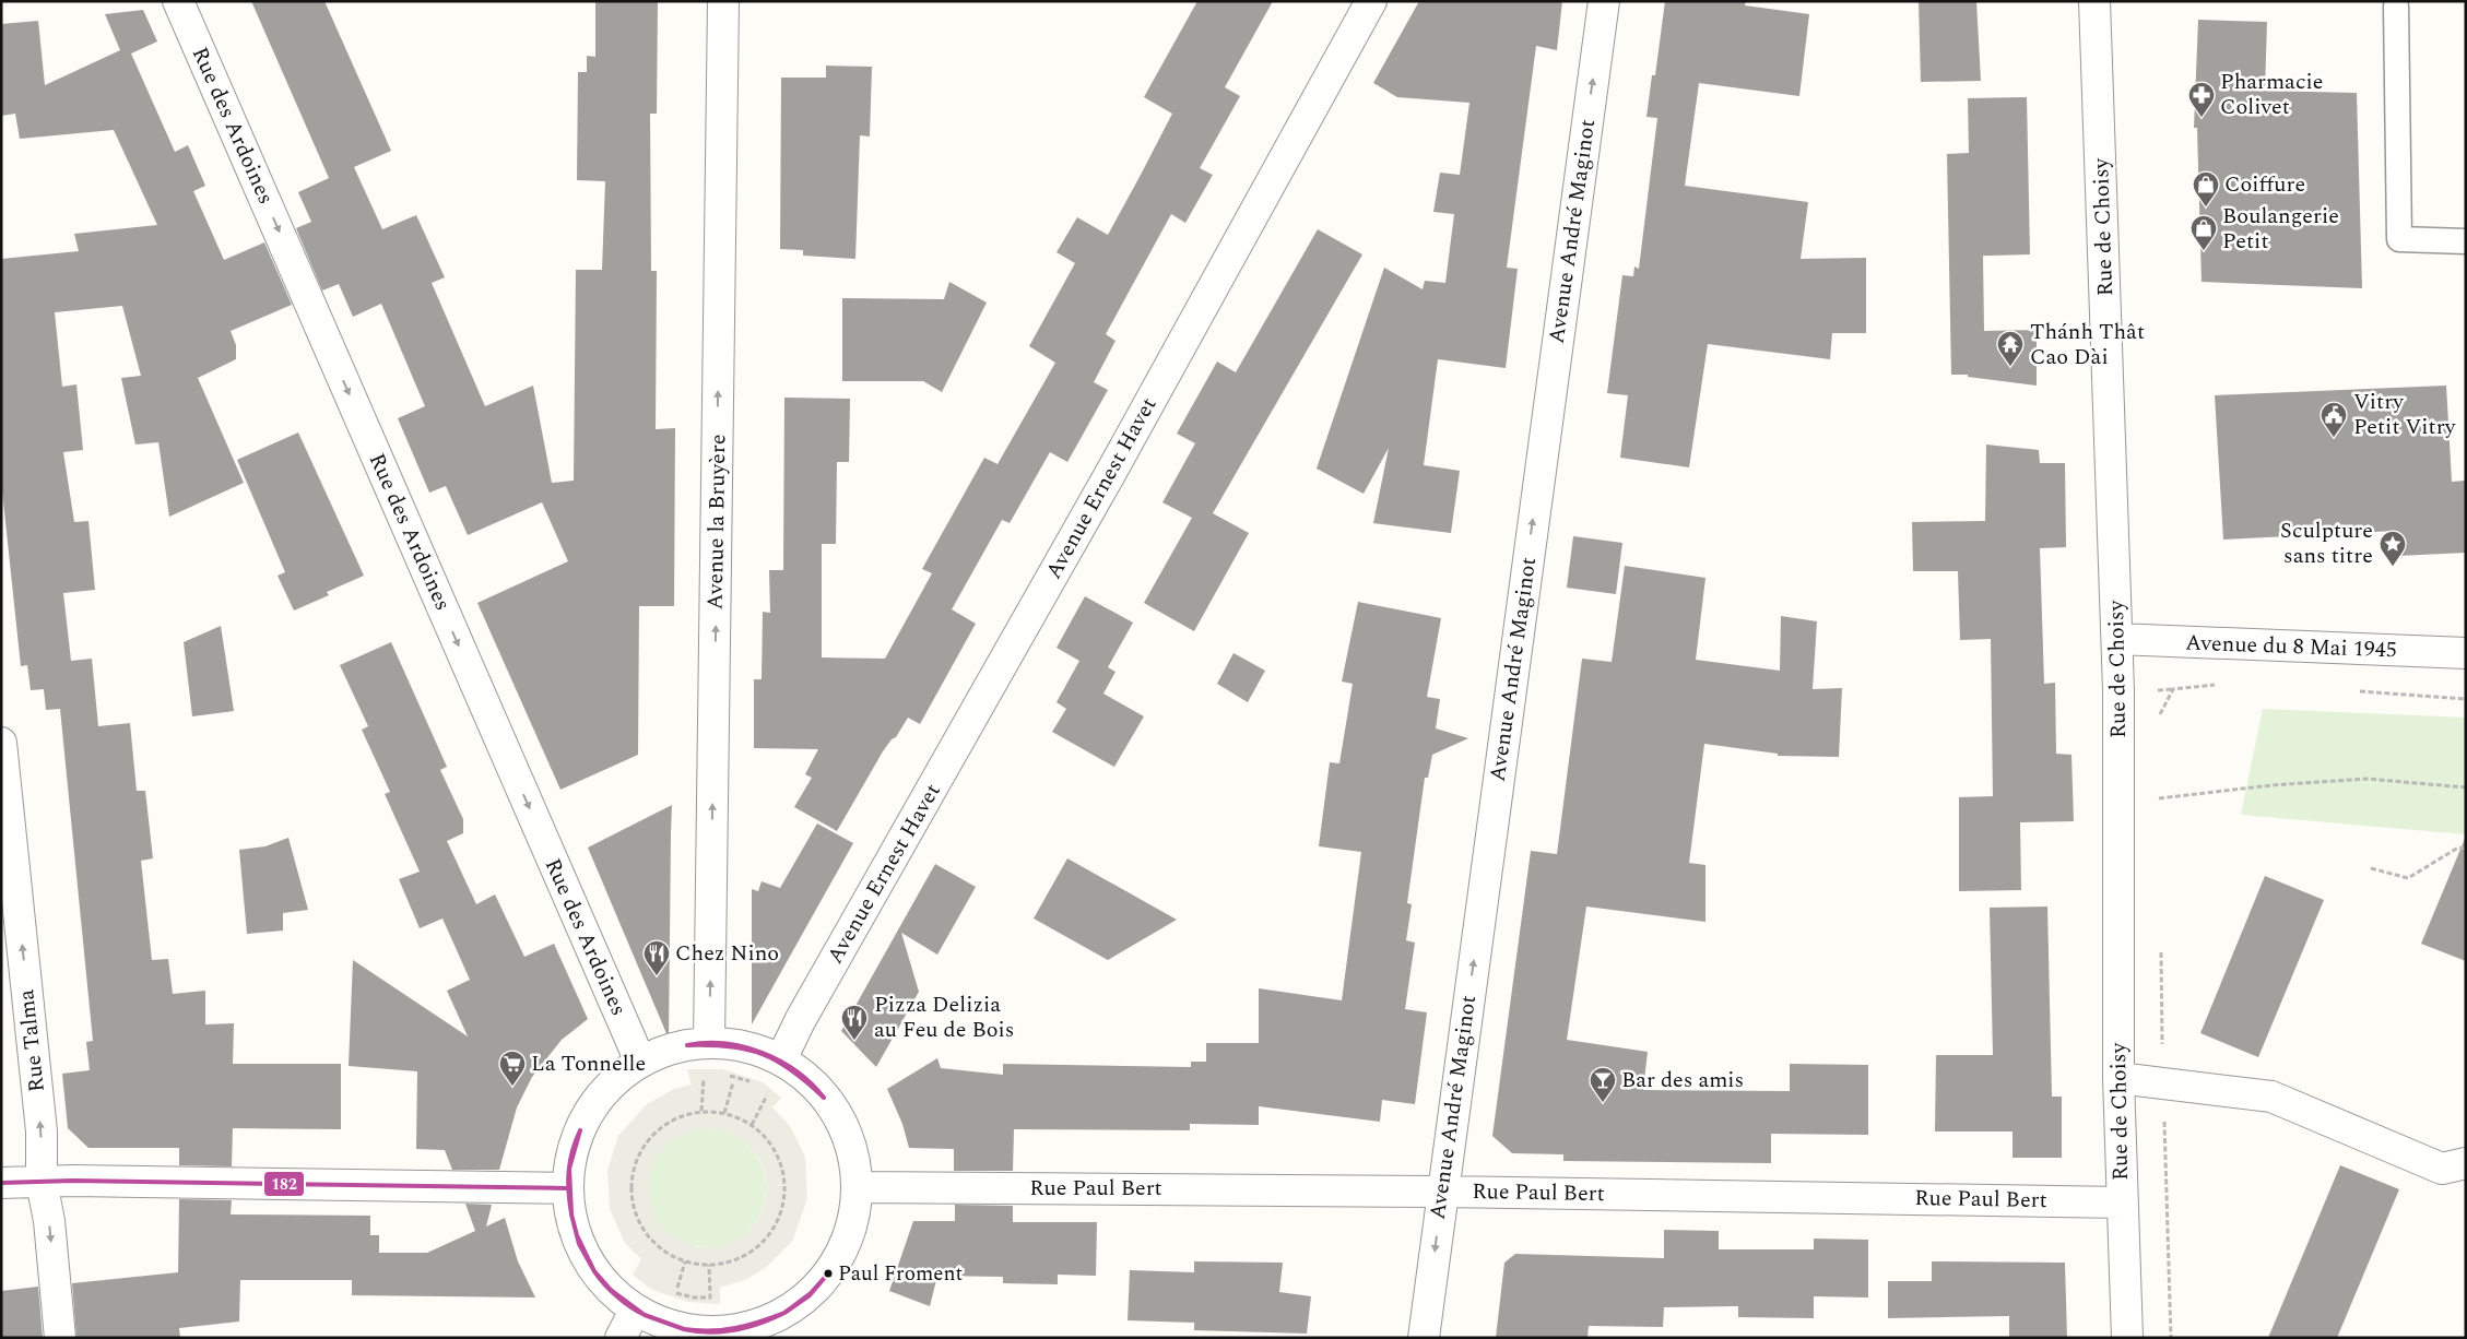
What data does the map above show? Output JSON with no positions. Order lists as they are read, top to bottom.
{
  "streets": {
    "street": [
      "Rue des Ardoines",
      "Rue de Choisy",
      "Avenue André Maginot",
      "Avenue Ernest Havet",
      "Avenue la Bruyère",
      "Avenue du 8 Mai 1945",
      "Rue Talma",
      "Rue Paul Bert"
    ]
  },
  "crossings": [
    ["Rue de Choisy", "Avenue du 8 Mai 1945"],
    ["Rue de Choisy", "Rue Paul Bert"],
    ["Avenue André Maginot", "Rue Paul Bert"]
  ],
  "one_way": ["Rue des Ardoines", "Avenue la Bruyère"],
  "places": {
    "pharmacy": ["Pharmacie Colivet"],
    "shop": ["Coiffure", "Boulangerie Petit"],
    "temple": ["Thánh Thât Cao Dài"],
    "public building": ["Vitry Petit Vitry"],
    "place": ["Sculpture sans titre"],
    "restaurant": ["Chez Nino", "Pizza Delizia au Feu de Bois"],
    "supermarket": ["La Tonnelle"],
    "bar": ["Bar des amis"],
    "other": ["Paul Froment"]
  },
  "lines": ["transit line 182"]
}
